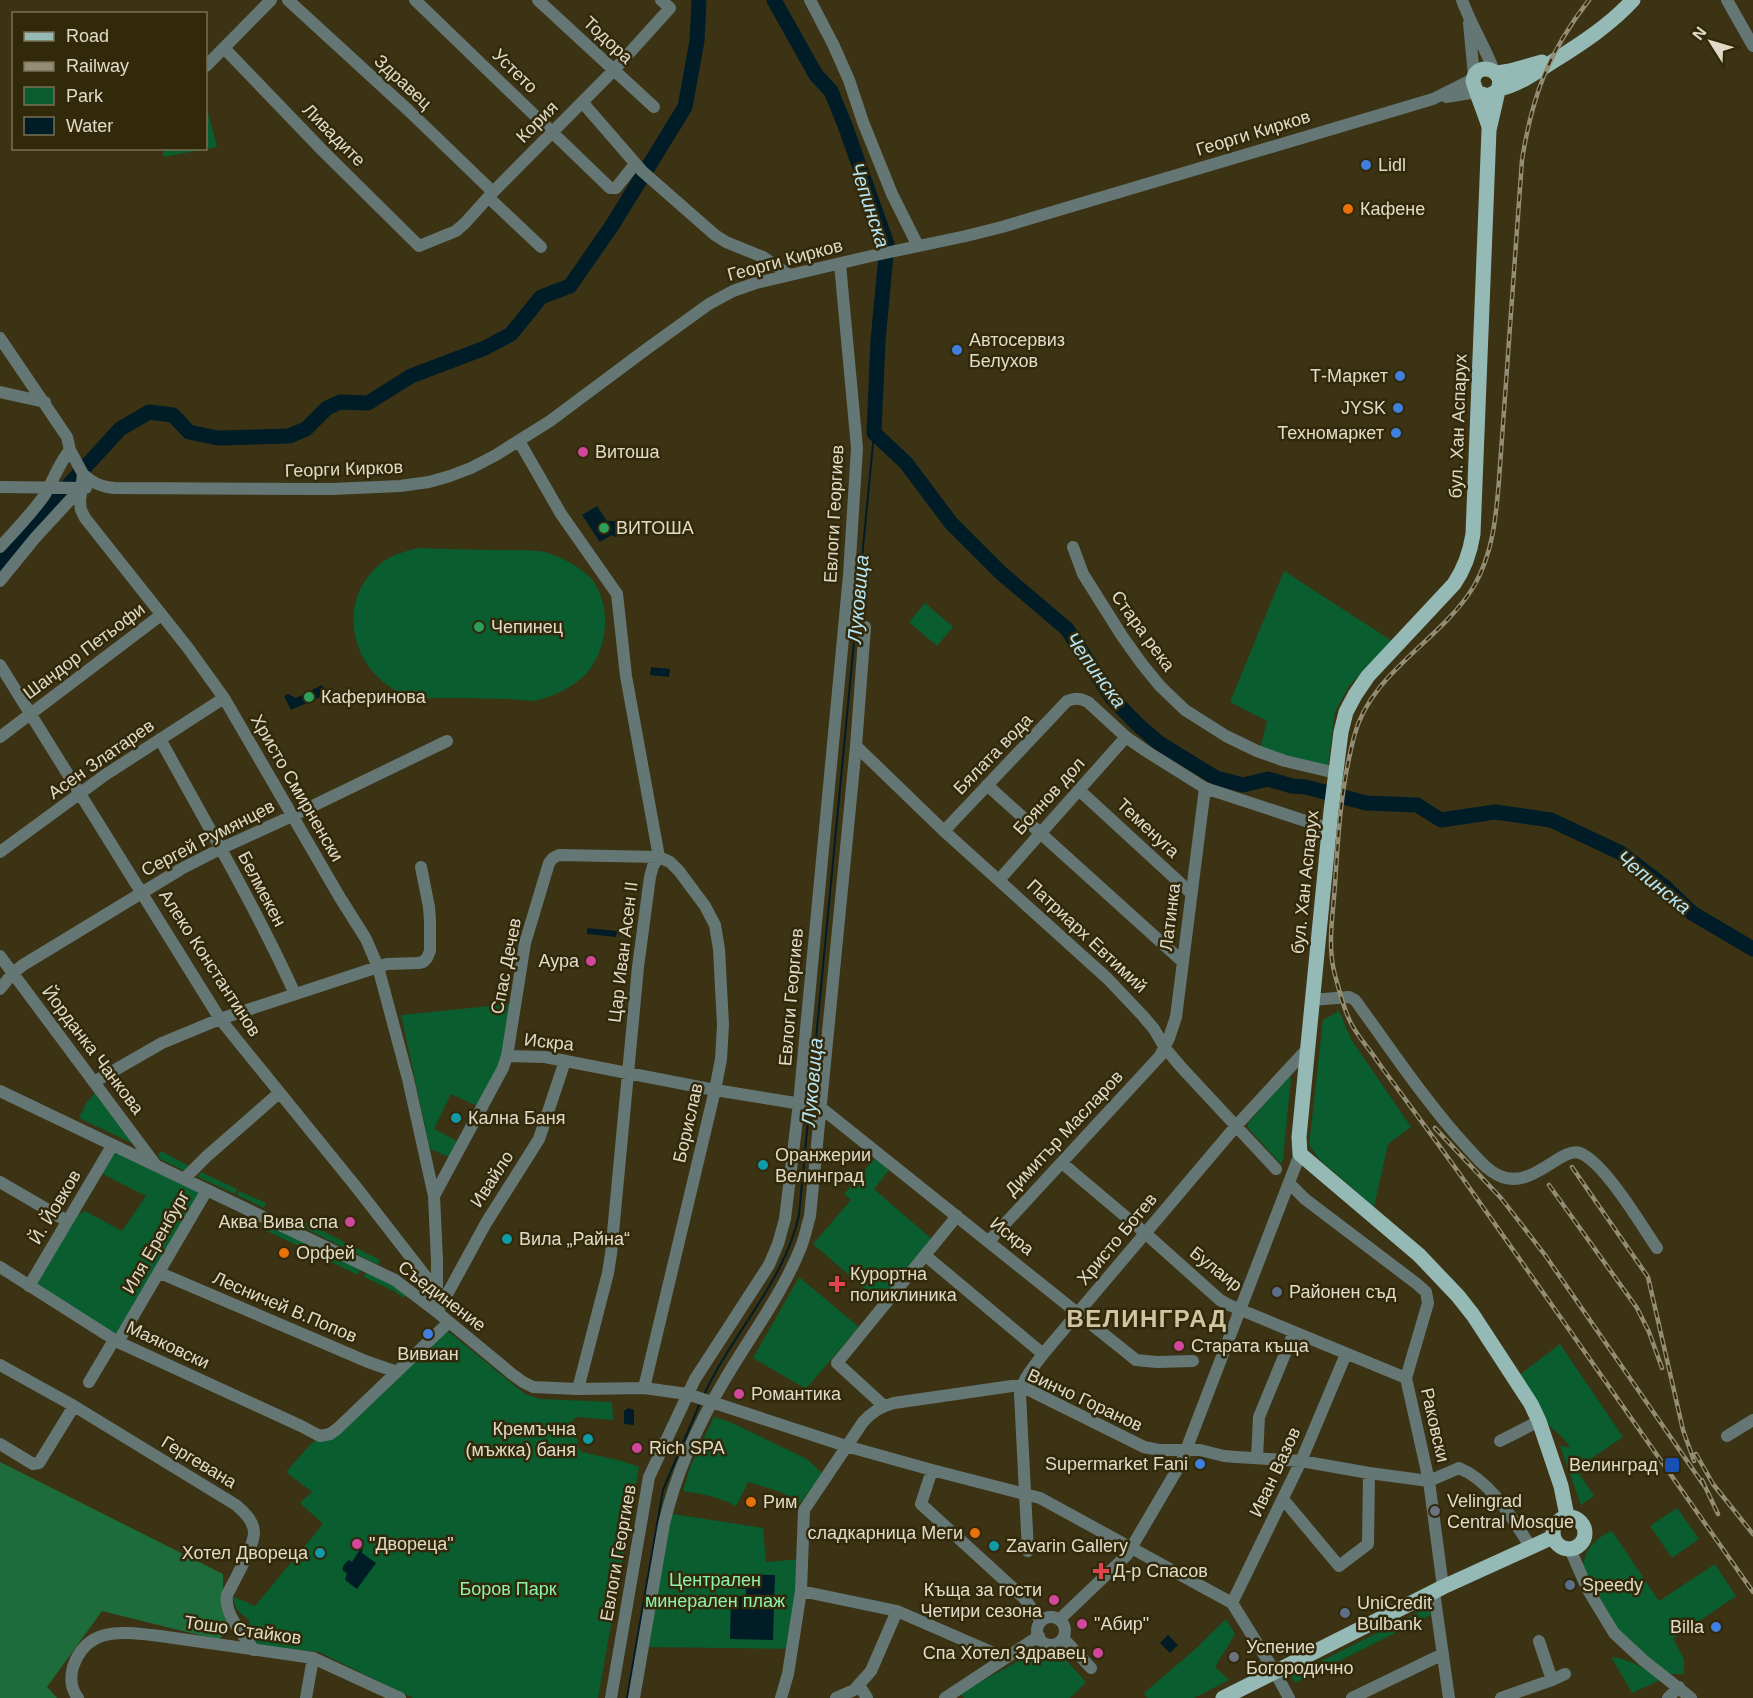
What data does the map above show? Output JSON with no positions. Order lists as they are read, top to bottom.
{
  "streets": {
    "main road": ["бул. Хан Аспарух"],
    "street": [
      "Тодора",
      "Устето",
      "Здравец",
      "Кория",
      "Георги Кирков",
      "Ливадите",
      "Евлоги Георгиев",
      "Стара река",
      "Шандор Петьофи",
      "Бялата вода",
      "Асен Златарев",
      "Христо Смирненски",
      "Боянов дол",
      "Теменуга",
      "Сергей Румянцев",
      "Белмекен",
      "Латинка",
      "Патриарх Евтимий",
      "Цар Иван Асен II",
      "Алеко Константинов",
      "Спас Дечев",
      "Искра",
      "Йорданка Чанкова",
      "Борислав",
      "Димитър Масларов",
      "Ивайло",
      "Й. Йовков",
      "Христо Ботев",
      "Иля Еренбург",
      "Булаир",
      "Съединение",
      "Лесничей В.Попов",
      "Маяковски",
      "Винчо Горанов",
      "Раковски",
      "Гергевана",
      "Иван Вазов",
      "Тошо Стайков"
    ]
  },
  "crossings": [
    ["Тодора", "Кория"],
    ["Устето", "Кория"],
    ["Здравец", "Кория"],
    ["Кория", "Ливадите"],
    ["Георги Кирков", "бул. Хан Аспарух"],
    ["Георги Кирков", "Евлоги Георгиев"],
    ["Георги Кирков", "Христо Смирненски"],
    ["Георги Кирков", "Цар Иван Асен II"],
    ["бул. Хан Аспарух", "Стара река"],
    ["бул. Хан Аспарух", "Христо Ботев"],
    ["бул. Хан Аспарух", "Булаир"],
    ["бул. Хан Аспарух", "Съединение"],
    ["бул. Хан Аспарух", "Винчо Горанов"],
    ["Евлоги Георгиев", "Искра"],
    ["Евлоги Георгиев", "Съединение"],
    ["Шандор Петьофи", "Христо Смирненски"],
    ["Шандор Петьофи", "Алеко Константинов"],
    ["Бялата вода", "Боянов дол"],
    ["Бялата вода", "Патриарх Евтимий"],
    ["Асен Златарев", "Христо Смирненски"],
    ["Асен Златарев", "Белмекен"],
    ["Асен Златарев", "Алеко Константинов"],
    ["Христо Смирненски", "Сергей Румянцев"],
    ["Христо Смирненски", "Алеко Константинов"],
    ["Христо Смирненски", "Спас Дечев"],
    ["Христо Смирненски", "Ивайло"],
    ["Христо Смирненски", "Съединение"],
    ["Боянов дол", "Теменуга"],
    ["Боянов дол", "Патриарх Евтимий"],
    ["Теменуга", "Латинка"],
    ["Сергей Румянцев", "Белмекен"],
    ["Сергей Румянцев", "Алеко Константинов"],
    ["Сергей Румянцев", "Йорданка Чанкова"],
    ["Латинка", "Патриарх Евтимий"],
    ["Латинка", "Димитър Масларов"],
    ["Патриарх Евтимий", "Димитър Масларов"],
    ["Патриарх Евтимий", "Христо Ботев"],
    ["Цар Иван Асен II", "Спас Дечев"],
    ["Цар Иван Асен II", "Искра"],
    ["Цар Иван Асен II", "Борислав"],
    ["Цар Иван Асен II", "Съединение"],
    ["Спас Дечев", "Искра"],
    ["Спас Дечев", "Борислав"],
    ["Искра", "Борислав"],
    ["Искра", "Димитър Масларов"],
    ["Искра", "Ивайло"],
    ["Искра", "Христо Ботев"],
    ["Йорданка Чанкова", "Съединение"],
    ["Борислав", "Съединение"],
    ["Димитър Масларов", "Булаир"],
    ["Ивайло", "Съединение"],
    ["Й. Йовков", "Съединение"],
    ["Й. Йовков", "Маяковски"],
    ["Христо Ботев", "Булаир"],
    ["Христо Ботев", "Винчо Горанов"],
    ["Иля Еренбург", "Съединение"],
    ["Иля Еренбург", "Лесничей В.Попов"],
    ["Иля Еренбург", "Маяковски"],
    ["Булаир", "Раковски"],
    ["Булаир", "Иван Вазов"],
    ["Съединение", "Иван Вазов"],
    ["Лесничей В.Попов", "Маяковски"],
    ["Винчо Горанов", "Раковски"],
    ["Винчо Горанов", "Иван Вазов"],
    ["Гергевана", "Тошо Стайков"]
  ],
  "districts": ["ВЕЛИНГРАД"],
  "water": ["Чепинска", "Луковица"],
  "parks": ["Централен минерален плаж", "Боров Парк"],
  "places": {
    "other": [
      "Lidl",
      "Кафене",
      "Автосервиз Белухов",
      "Т-Маркет",
      "JYSK",
      "Техномаркет",
      "Витоша",
      "ВИТОША",
      "Чепинец",
      "Каферинова",
      "Аура",
      "Кална Баня",
      "Оранжерии Велинград",
      "Аква Вива спа",
      "Вила „Райна“",
      "Орфей",
      "Районен съд",
      "Вивиан",
      "Старата къща",
      "Романтика",
      "Кремъчна (мъжка) баня",
      "Rich SPA",
      "Supermarket Fani",
      "Рим",
      "Velingrad Central Mosque",
      "сладкарница Меги",
      "\"Двореца\"",
      "Zavarin Gallery",
      "Хотел Двореца",
      "Speedy",
      "Къща за гости Четири сезона",
      "UniCredit Bulbank",
      "\"Абир\"",
      "Billa",
      "Спа Хотел Здравец",
      "Успение Богородично"
    ],
    "health": ["Курортна поликлиника", "Д-р Спасов"],
    "transit": ["Велинград"]
  },
  "legend": [
    "Road",
    "Railway",
    "Park",
    "Water"
  ],
  "north": "top left"
}
